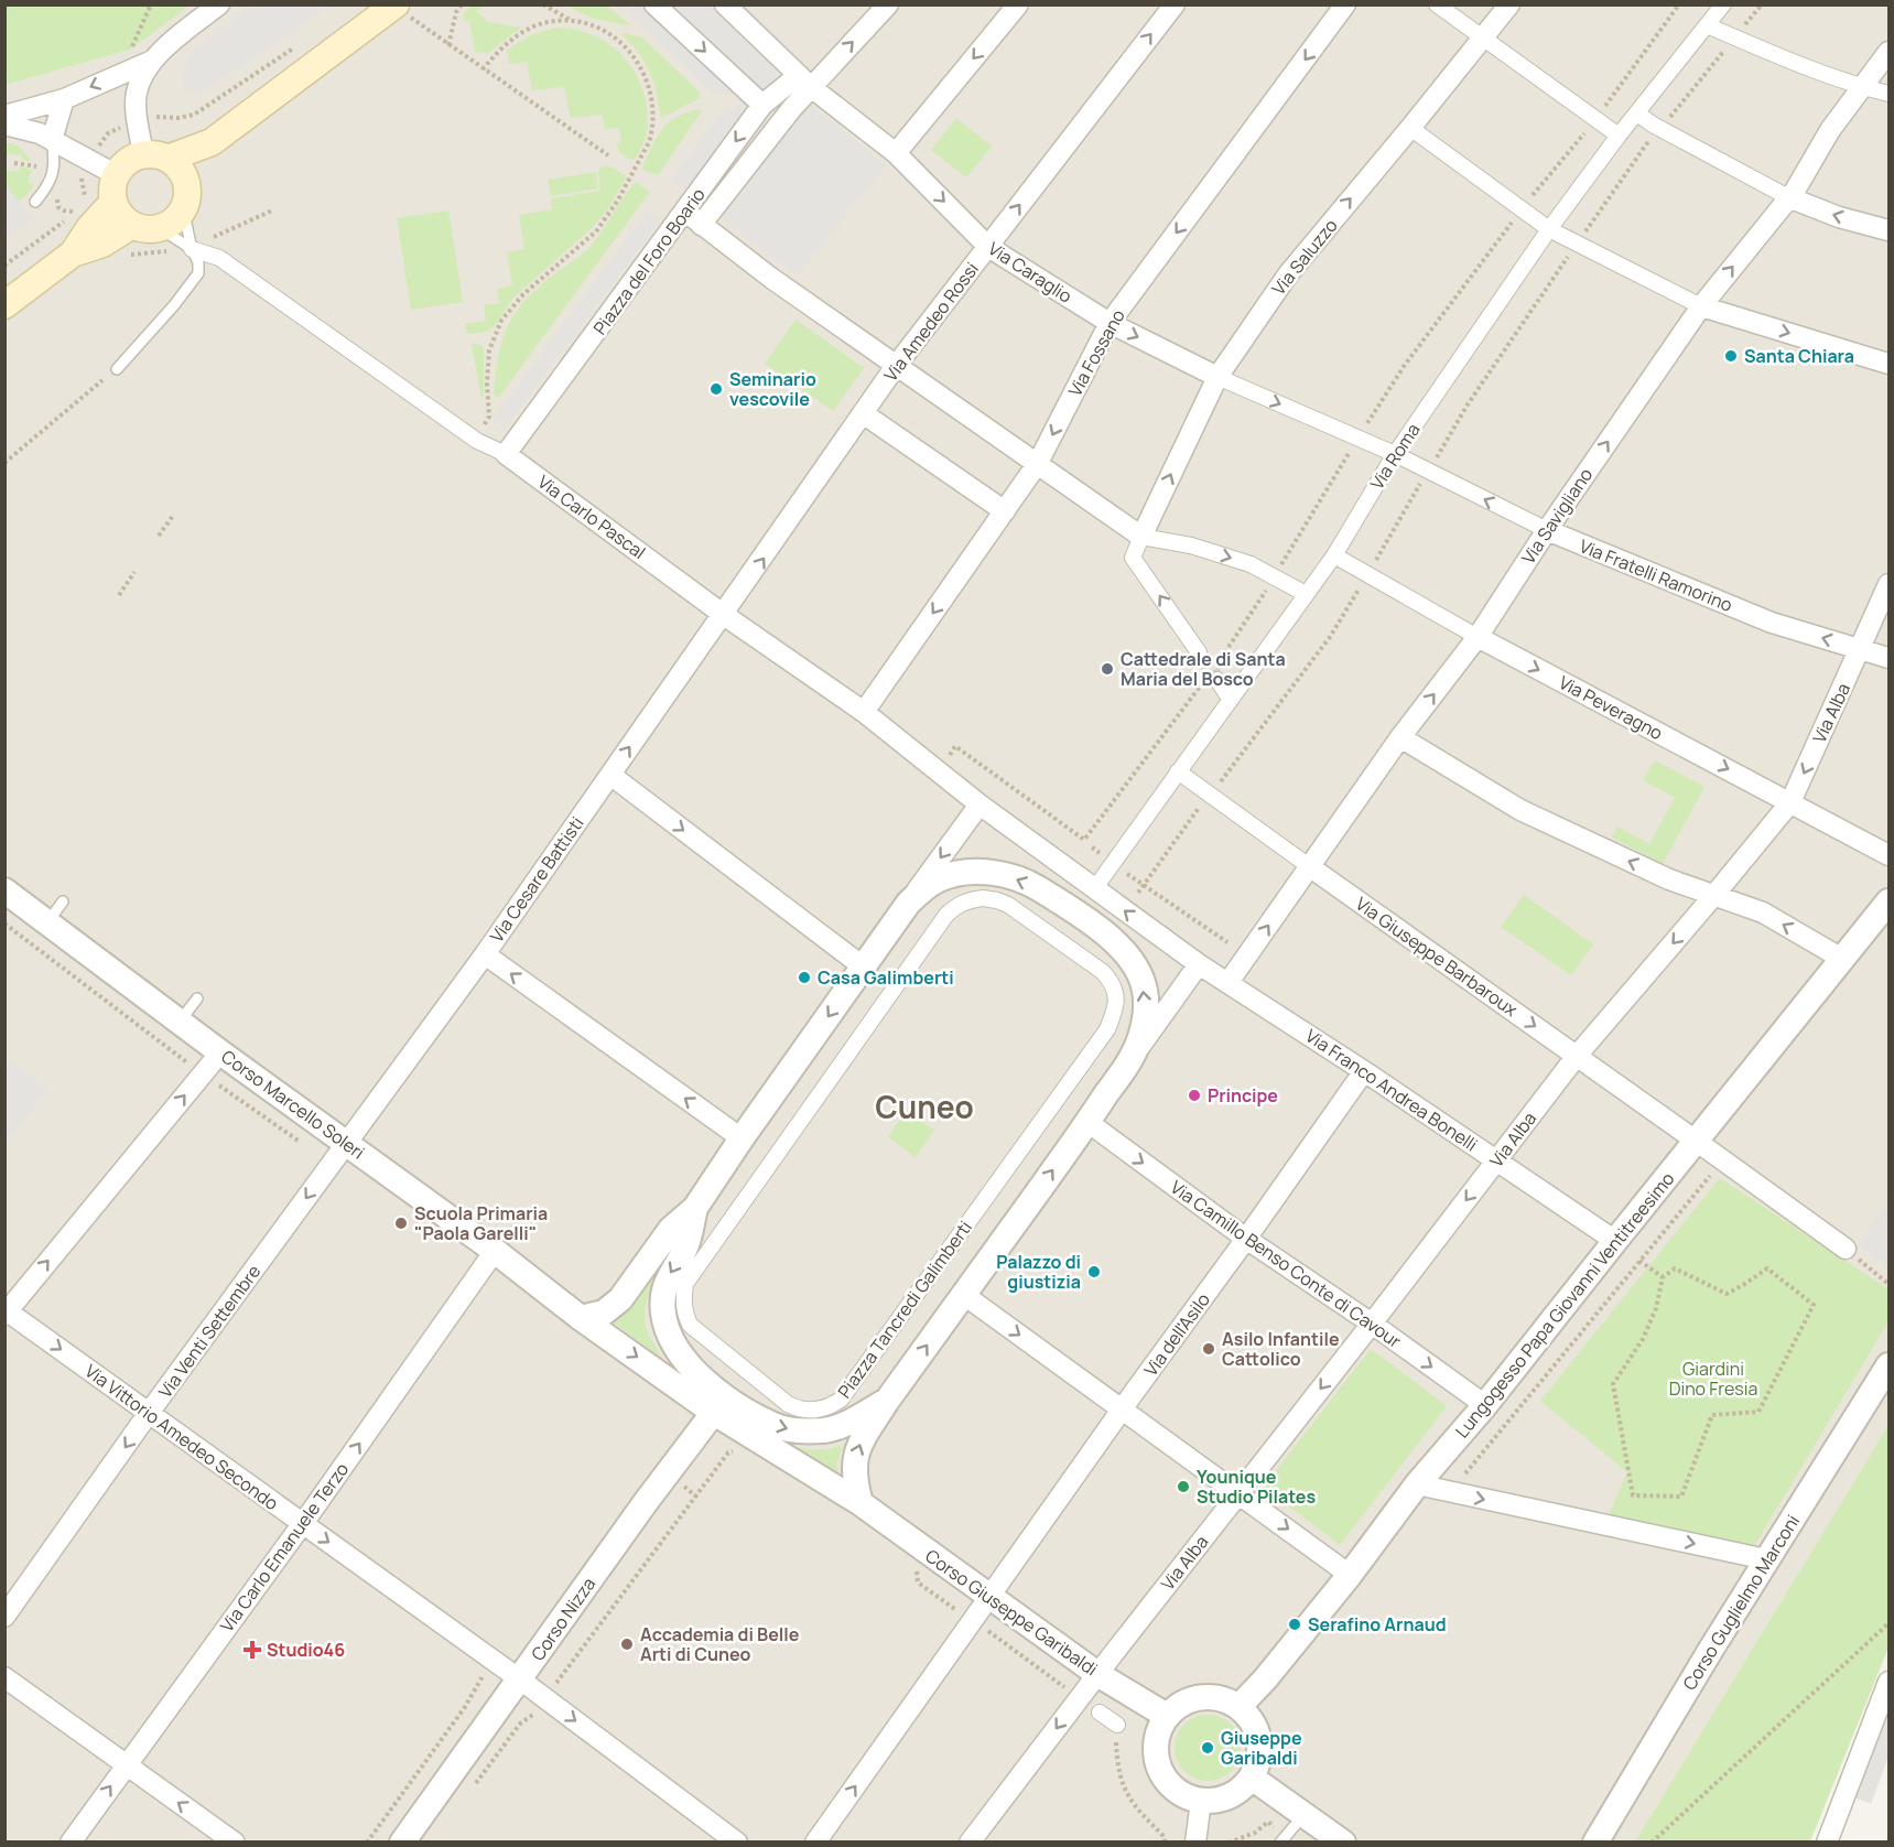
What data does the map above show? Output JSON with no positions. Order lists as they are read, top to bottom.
{
  "streets": {
    "street": [
      "Via Saluzzo",
      "Piazza del Foro Boario",
      "Via Caraglio",
      "Via Amedeo Rossi",
      "Via Fossano",
      "Via Roma",
      "Via Savigliano",
      "Via Carlo Pascal",
      "Via Fratelli Ramorino",
      "Via Peveragno",
      "Via Alba",
      "Via Cesare Battisti",
      "Via Giuseppe Barbaroux",
      "Via Franco Andrea Bonelli",
      "Corso Marcello Soleri",
      "Via Camillo Benso Conte di Cavour",
      "Lungogesso Papa Giovanni Ventitreesimo",
      "Piazza Tancredi Galimberti",
      "Via Venti Settembre",
      "Via dell'Asilo",
      "Via Vittorio Amedeo Secondo",
      "Via Carlo Emanuele Terzo",
      "Corso Guglielmo Marconi",
      "Corso Giuseppe Garibaldi",
      "Corso Nizza"
    ]
  },
  "crossings": [
    ["Via Saluzzo", "Via Caraglio"],
    ["Piazza del Foro Boario", "Via Caraglio"],
    ["Piazza del Foro Boario", "Via Carlo Pascal"],
    ["Via Caraglio", "Via Amedeo Rossi"],
    ["Via Caraglio", "Via Fossano"],
    ["Via Caraglio", "Via Roma"],
    ["Via Caraglio", "Via Fratelli Ramorino"],
    ["Via Amedeo Rossi", "Via Carlo Pascal"],
    ["Via Amedeo Rossi", "Via Cesare Battisti"],
    ["Via Fossano", "Via Carlo Pascal"],
    ["Via Roma", "Via Fratelli Ramorino"],
    ["Via Roma", "Via Peveragno"],
    ["Via Roma", "Via Giuseppe Barbaroux"],
    ["Via Roma", "Piazza Tancredi Galimberti"],
    ["Via Savigliano", "Via Fratelli Ramorino"],
    ["Via Savigliano", "Via Peveragno"],
    ["Via Savigliano", "Via Giuseppe Barbaroux"],
    ["Via Savigliano", "Via Franco Andrea Bonelli"],
    ["Via Carlo Pascal", "Via Cesare Battisti"],
    ["Via Carlo Pascal", "Piazza Tancredi Galimberti"],
    ["Via Fratelli Ramorino", "Via Alba"],
    ["Via Peveragno", "Via Alba"],
    ["Via Alba", "Via Giuseppe Barbaroux"],
    ["Via Alba", "Via Franco Andrea Bonelli"],
    ["Via Alba", "Via Camillo Benso Conte di Cavour"],
    ["Via Alba", "Corso Giuseppe Garibaldi"],
    ["Via Cesare Battisti", "Corso Marcello Soleri"],
    ["Via Cesare Battisti", "Via Venti Settembre"],
    ["Via Giuseppe Barbaroux", "Lungogesso Papa Giovanni Ventitreesimo"],
    ["Via Franco Andrea Bonelli", "Lungogesso Papa Giovanni Ventitreesimo"],
    ["Via Franco Andrea Bonelli", "Piazza Tancredi Galimberti"],
    ["Via Franco Andrea Bonelli", "Via dell'Asilo"],
    ["Corso Marcello Soleri", "Piazza Tancredi Galimberti"],
    ["Corso Marcello Soleri", "Via Venti Settembre"],
    ["Corso Marcello Soleri", "Via Carlo Emanuele Terzo"],
    ["Via Camillo Benso Conte di Cavour", "Lungogesso Papa Giovanni Ventitreesimo"],
    ["Via Camillo Benso Conte di Cavour", "Piazza Tancredi Galimberti"],
    ["Via Camillo Benso Conte di Cavour", "Via dell'Asilo"],
    ["Lungogesso Papa Giovanni Ventitreesimo", "Corso Giuseppe Garibaldi"],
    ["Piazza Tancredi Galimberti", "Corso Giuseppe Garibaldi"],
    ["Piazza Tancredi Galimberti", "Corso Nizza"],
    ["Via Venti Settembre", "Via Vittorio Amedeo Secondo"],
    ["Via dell'Asilo", "Corso Giuseppe Garibaldi"],
    ["Via Vittorio Amedeo Secondo", "Via Carlo Emanuele Terzo"],
    ["Via Vittorio Amedeo Secondo", "Corso Nizza"]
  ],
  "one_way": [
    "Via Saluzzo",
    "Via Fossano",
    "Via Savigliano",
    "Via Fratelli Ramorino",
    "Via Alba",
    "Via Camillo Benso Conte di Cavour",
    "Via Vittorio Amedeo Secondo",
    "Via Carlo Emanuele Terzo"
  ],
  "districts": ["Cuneo"],
  "parks": ["Giardini Dino Fresia"],
  "places": {
    "other": [
      "Santa Chiara",
      "Seminario vescovile",
      "Cattedrale di Santa Maria del Bosco",
      "Casa Galimberti",
      "Principe",
      "Scuola Primaria \"Paola Garelli\"",
      "Palazzo di giustizia",
      "Asilo Infantile Cattolico",
      "Younique Studio Pilates",
      "Serafino Arnaud",
      "Accademia di Belle Arti di Cuneo",
      "Giuseppe Garibaldi"
    ],
    "health": ["Studio46"]
  }
}
